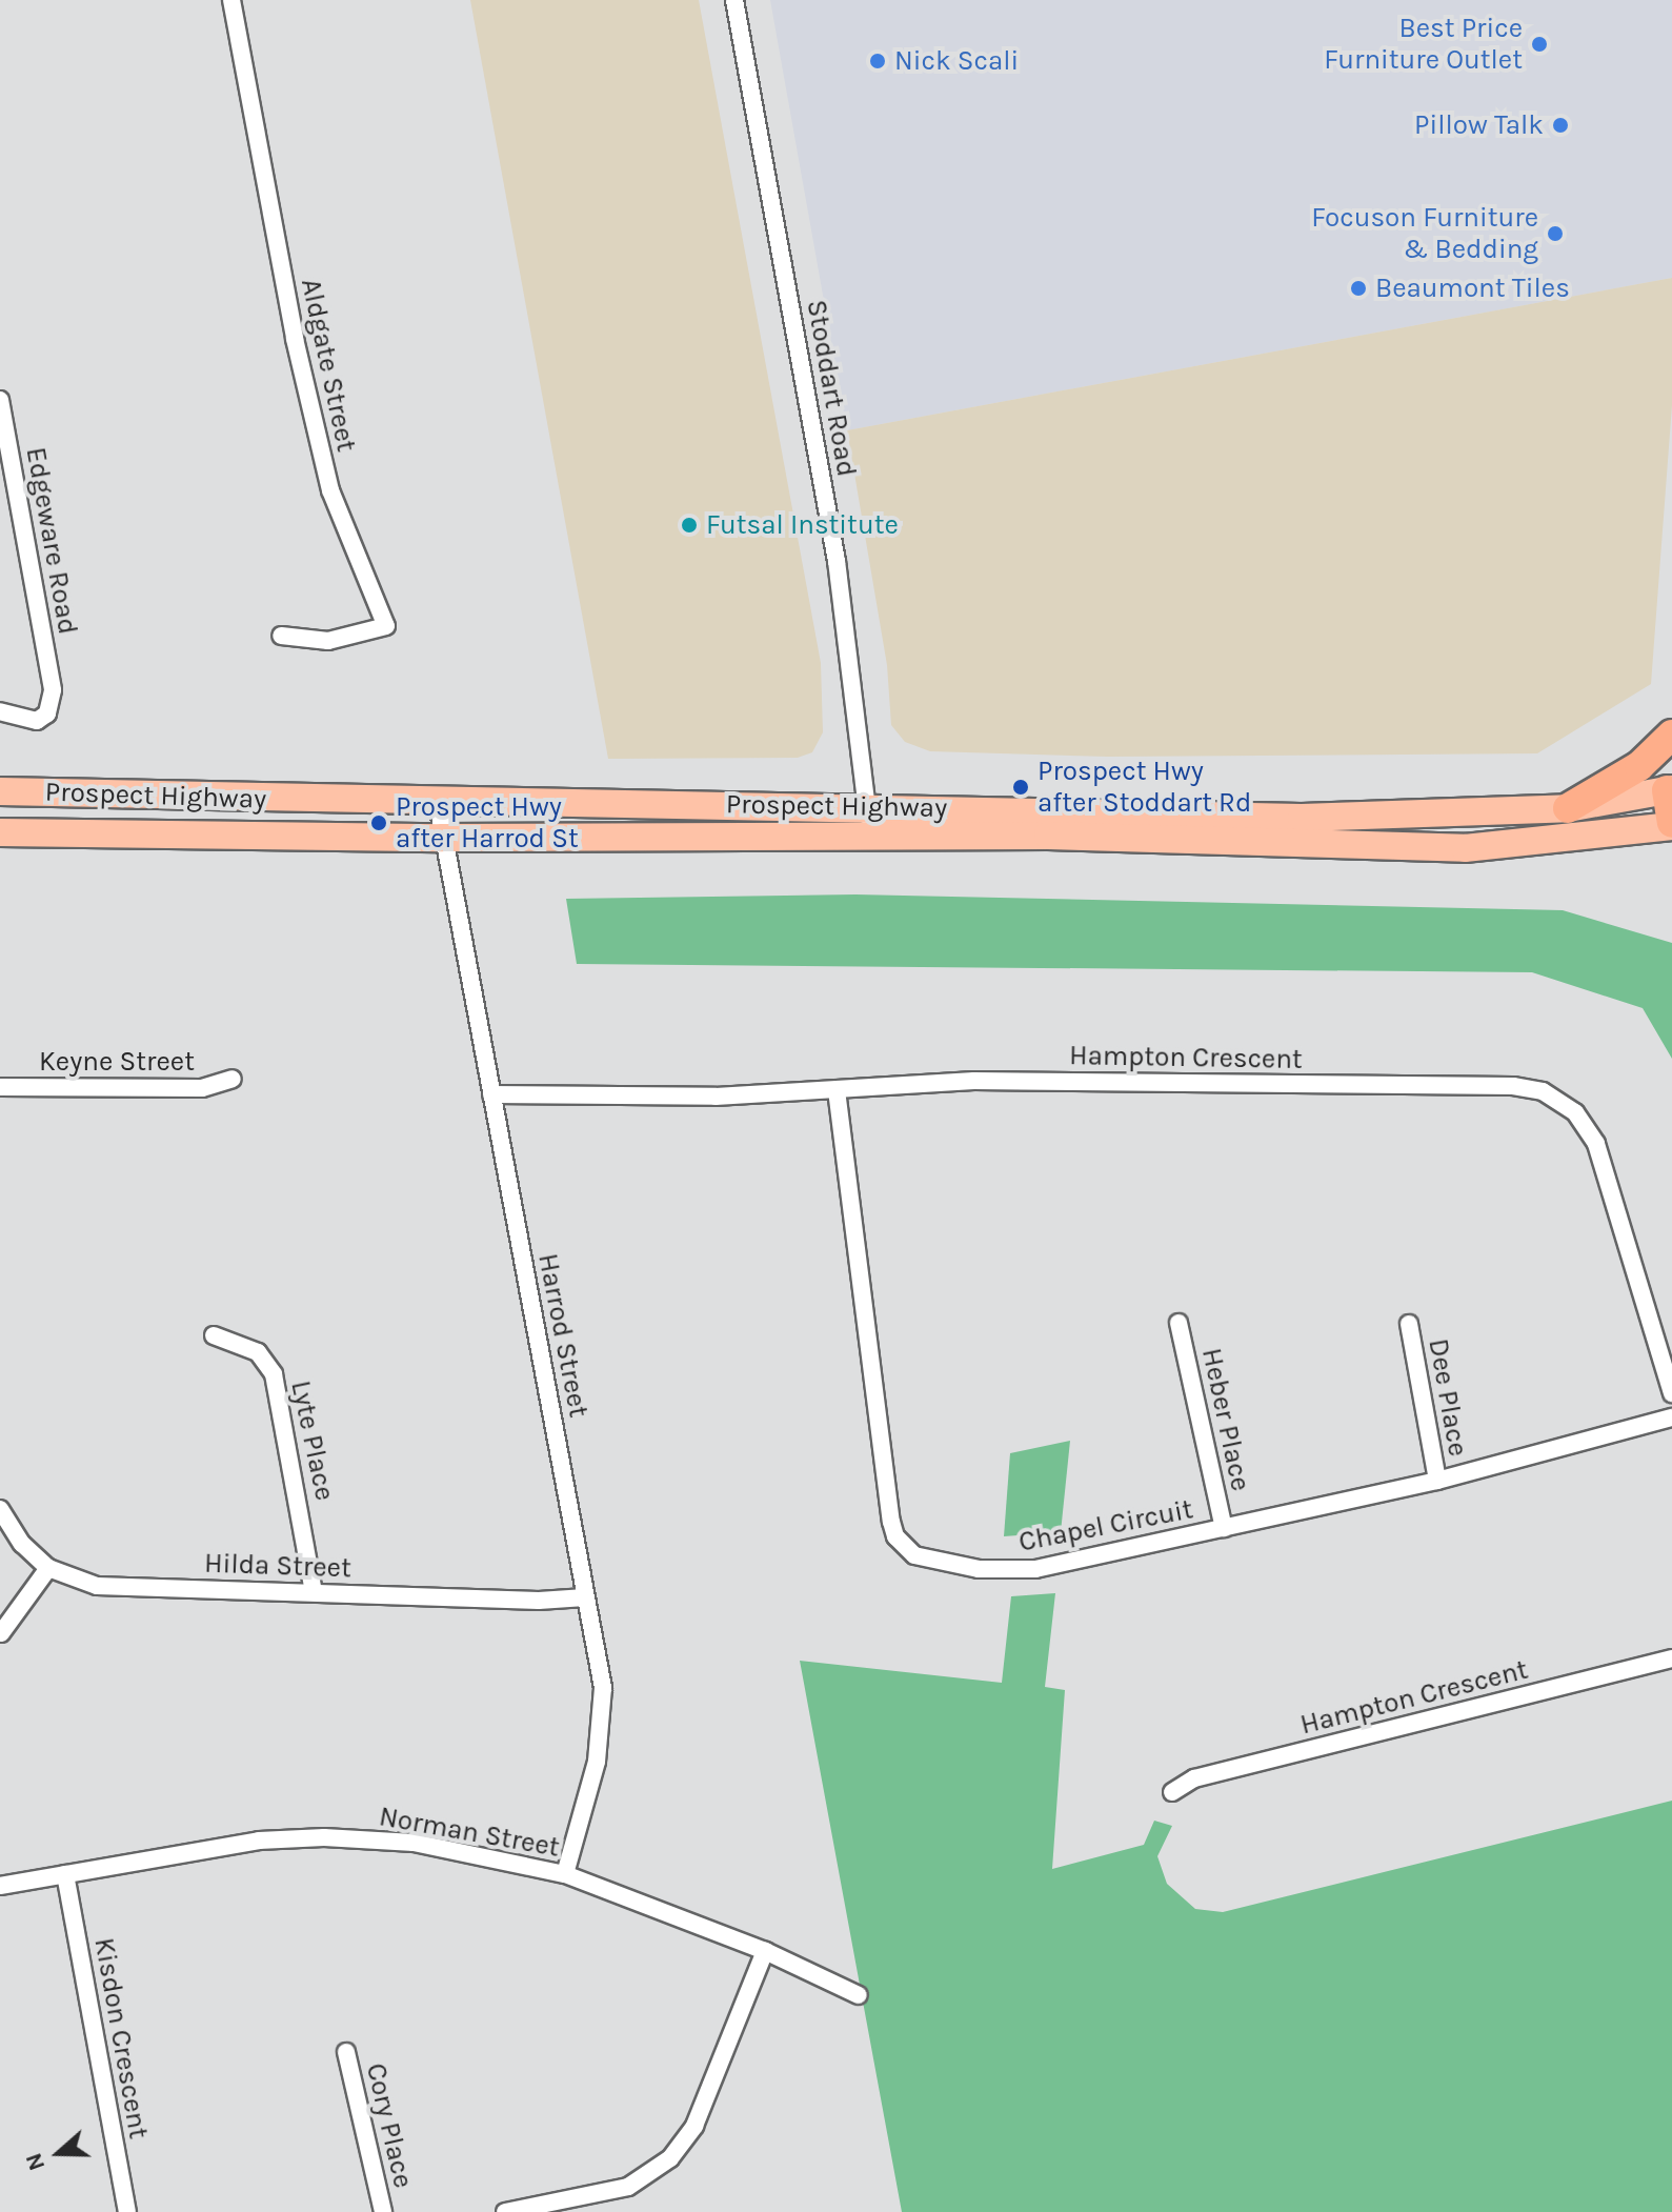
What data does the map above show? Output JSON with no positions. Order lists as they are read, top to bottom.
{
  "streets": {
    "main road": ["Prospect Highway"],
    "street": [
      "Aldgate Street",
      "Stoddart Road",
      "Edgeware Road",
      "Hampton Crescent",
      "Keyne Street",
      "Harrod Street",
      "Dee Place",
      "Heber Place",
      "Lyte Place",
      "Chapel Circuit",
      "Hilda Street",
      "Norman Street",
      "Kisdon Crescent",
      "Cory Place"
    ]
  },
  "crossings": [
    ["Stoddart Road", "Prospect Highway"],
    ["Prospect Highway", "Harrod Street"],
    ["Hampton Crescent", "Harrod Street"],
    ["Hampton Crescent", "Chapel Circuit"],
    ["Harrod Street", "Hilda Street"],
    ["Harrod Street", "Norman Street"],
    ["Dee Place", "Chapel Circuit"],
    ["Heber Place", "Chapel Circuit"],
    ["Lyte Place", "Hilda Street"],
    ["Norman Street", "Kisdon Crescent"]
  ],
  "places": [
    "Best Price Furniture Outlet",
    "Nick Scali",
    "Pillow Talk",
    "Focuson Furniture & Bedding",
    "Beaumont Tiles",
    "Futsal Institute",
    "Prospect Hwy after Stoddart Rd",
    "Prospect Hwy after Harrod St"
  ],
  "north": "left"
}
